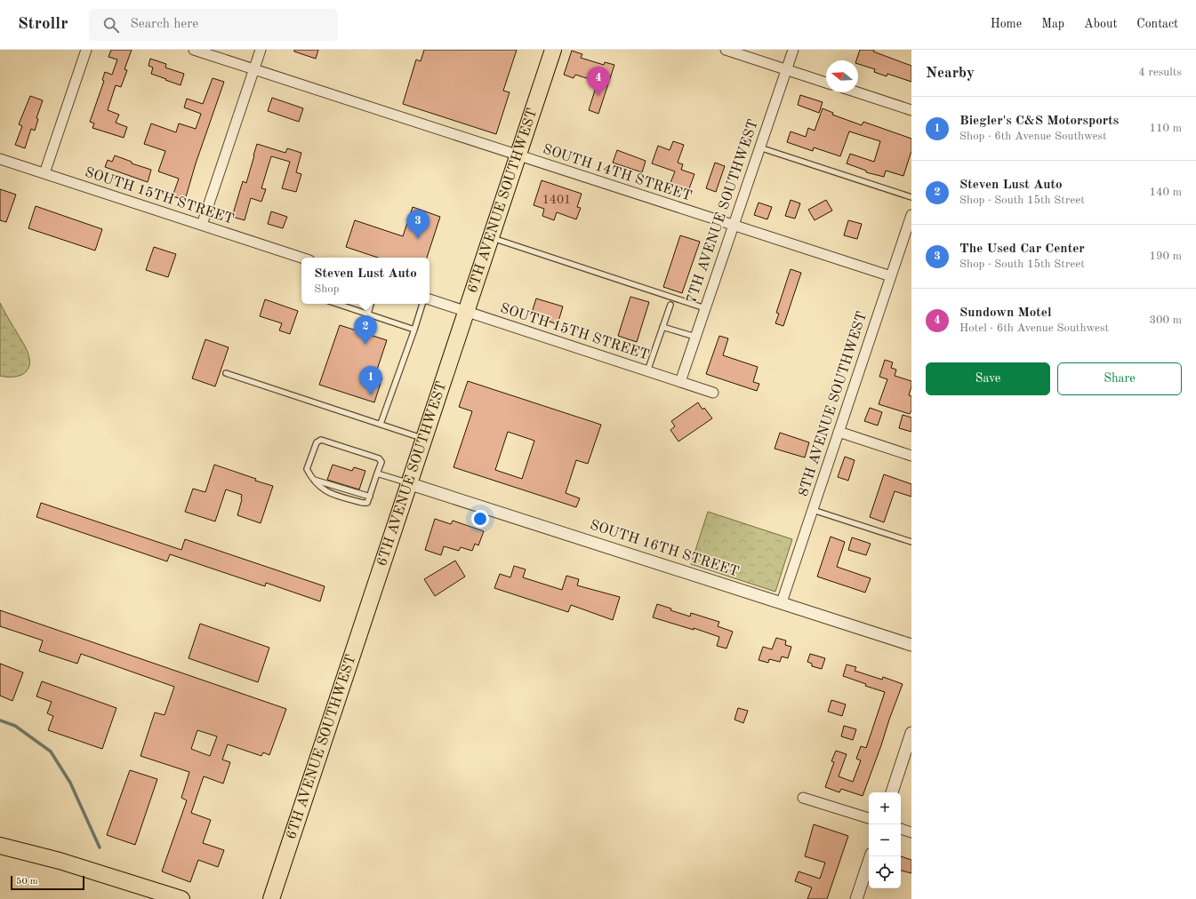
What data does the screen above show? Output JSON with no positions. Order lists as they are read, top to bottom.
{
  "streets": {
    "highway": ["6TH AVENUE SOUTHWEST"],
    "street": [
      "SOUTH 14TH STREET",
      "SOUTH 15TH STREET",
      "7TH AVENUE SOUTHWEST",
      "8TH AVENUE SOUTHWEST",
      "SOUTH 16TH STREET"
    ]
  },
  "crossings": [
    ["SOUTH 14TH STREET", "6TH AVENUE SOUTHWEST"],
    ["SOUTH 14TH STREET", "7TH AVENUE SOUTHWEST"],
    ["SOUTH 14TH STREET", "8TH AVENUE SOUTHWEST"],
    ["SOUTH 15TH STREET", "6TH AVENUE SOUTHWEST"],
    ["SOUTH 15TH STREET", "7TH AVENUE SOUTHWEST"],
    ["6TH AVENUE SOUTHWEST", "SOUTH 16TH STREET"],
    ["8TH AVENUE SOUTHWEST", "SOUTH 16TH STREET"]
  ],
  "house_numbers": ["1401"],
  "scale_bar": "50 m",
  "north": "left",
  "page": {
    "header": "Strollr",
    "search": "Search here",
    "nav": [
      "Home",
      "Map",
      "About",
      "Contact"
    ],
    "heading": ["Nearby", "4 results"],
    "pins": [
      "4",
      "3",
      "2",
      "1"
    ],
    "list": [
      {
        "mark": "1",
        "name": "Biegler's C&S Motorsports",
        "note": "Shop · 6th Avenue Southwest",
        "value": "110 m"
      },
      {
        "mark": "2",
        "name": "Steven Lust Auto",
        "note": "Shop · South 15th Street",
        "value": "140 m"
      },
      {
        "mark": "3",
        "name": "The Used Car Center",
        "note": "Shop · South 15th Street",
        "value": "190 m"
      },
      {
        "mark": "4",
        "name": "Sundown Motel",
        "note": "Hotel · 6th Avenue Southwest",
        "value": "300 m"
      }
    ],
    "popup": ["Steven Lust Auto", "Shop"],
    "buttons": ["Save", "Share"],
    "map_buttons": ["+", "−"],
    "scale": "50 m"
  }
}
